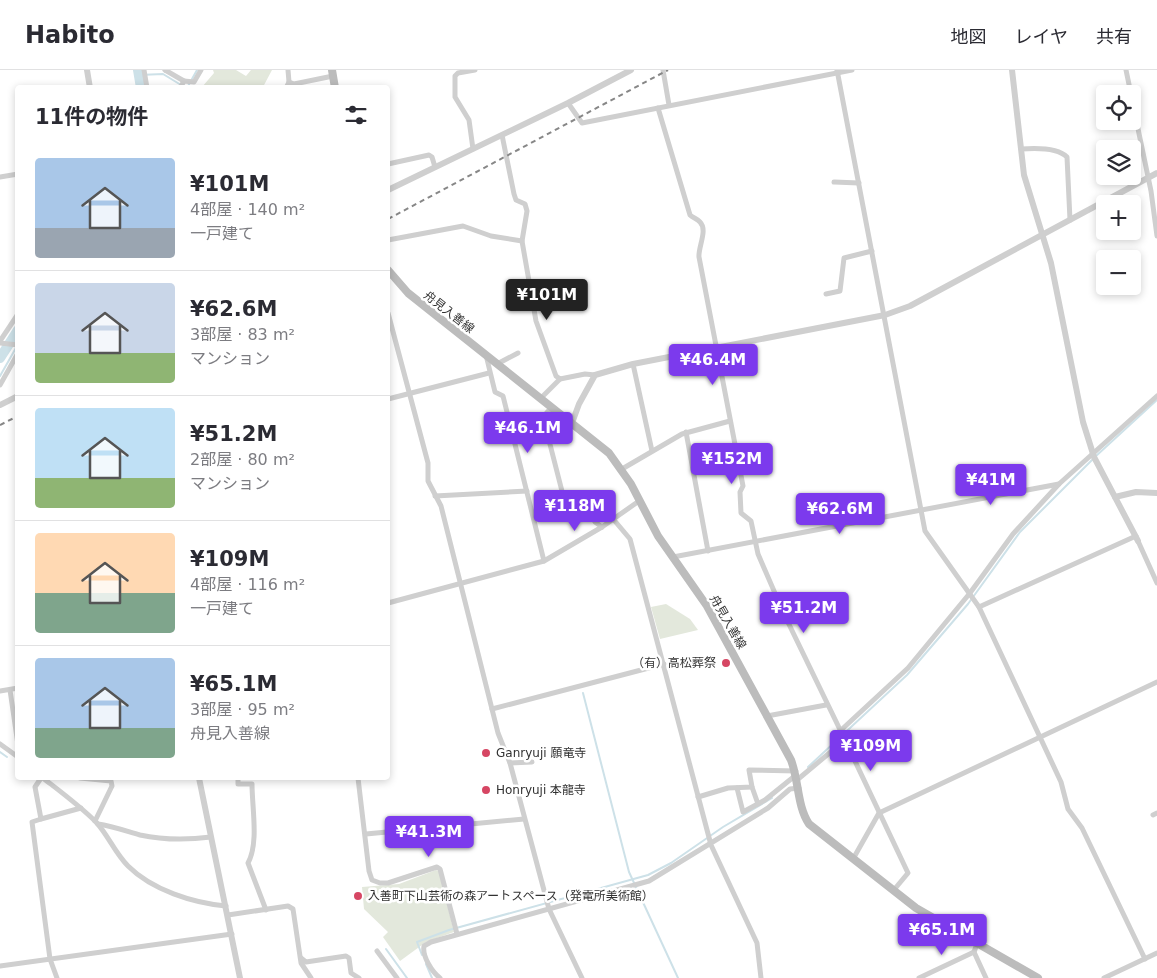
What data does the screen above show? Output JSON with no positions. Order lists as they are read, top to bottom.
{
  "streets": {
    "main road": ["舟見入善線"]
  },
  "places": [
    "（有）高松葬祭",
    "Ganryuji 願竜寺",
    "Honryuji 本龍寺",
    "入善町下山芸術の森アートスペース（発電所美術館）"
  ],
  "page": {
    "header": "Habito",
    "nav": ["地図", "レイヤ", "共有"],
    "map_buttons": ["+", "−"],
    "heading": "11件の物件",
    "list": [
      {
        "name": "¥101M",
        "note": "4部屋 · 140 m² · 一戸建て"
      },
      {
        "name": "¥62.6M",
        "note": "3部屋 · 83 m² · マンション"
      },
      {
        "name": "¥51.2M",
        "note": "2部屋 · 80 m² · マンション"
      },
      {
        "name": "¥109M",
        "note": "4部屋 · 116 m² · 一戸建て"
      },
      {
        "name": "¥65.1M",
        "note": "3部屋 · 95 m² · 舟見入善線"
      }
    ],
    "price": [
      "¥101M",
      "¥46.4M",
      "¥46.1M",
      "¥152M",
      "¥41M",
      "¥118M",
      "¥62.6M",
      "¥51.2M",
      "¥109M",
      "¥41.3M",
      "¥65.1M"
    ]
  }
}
